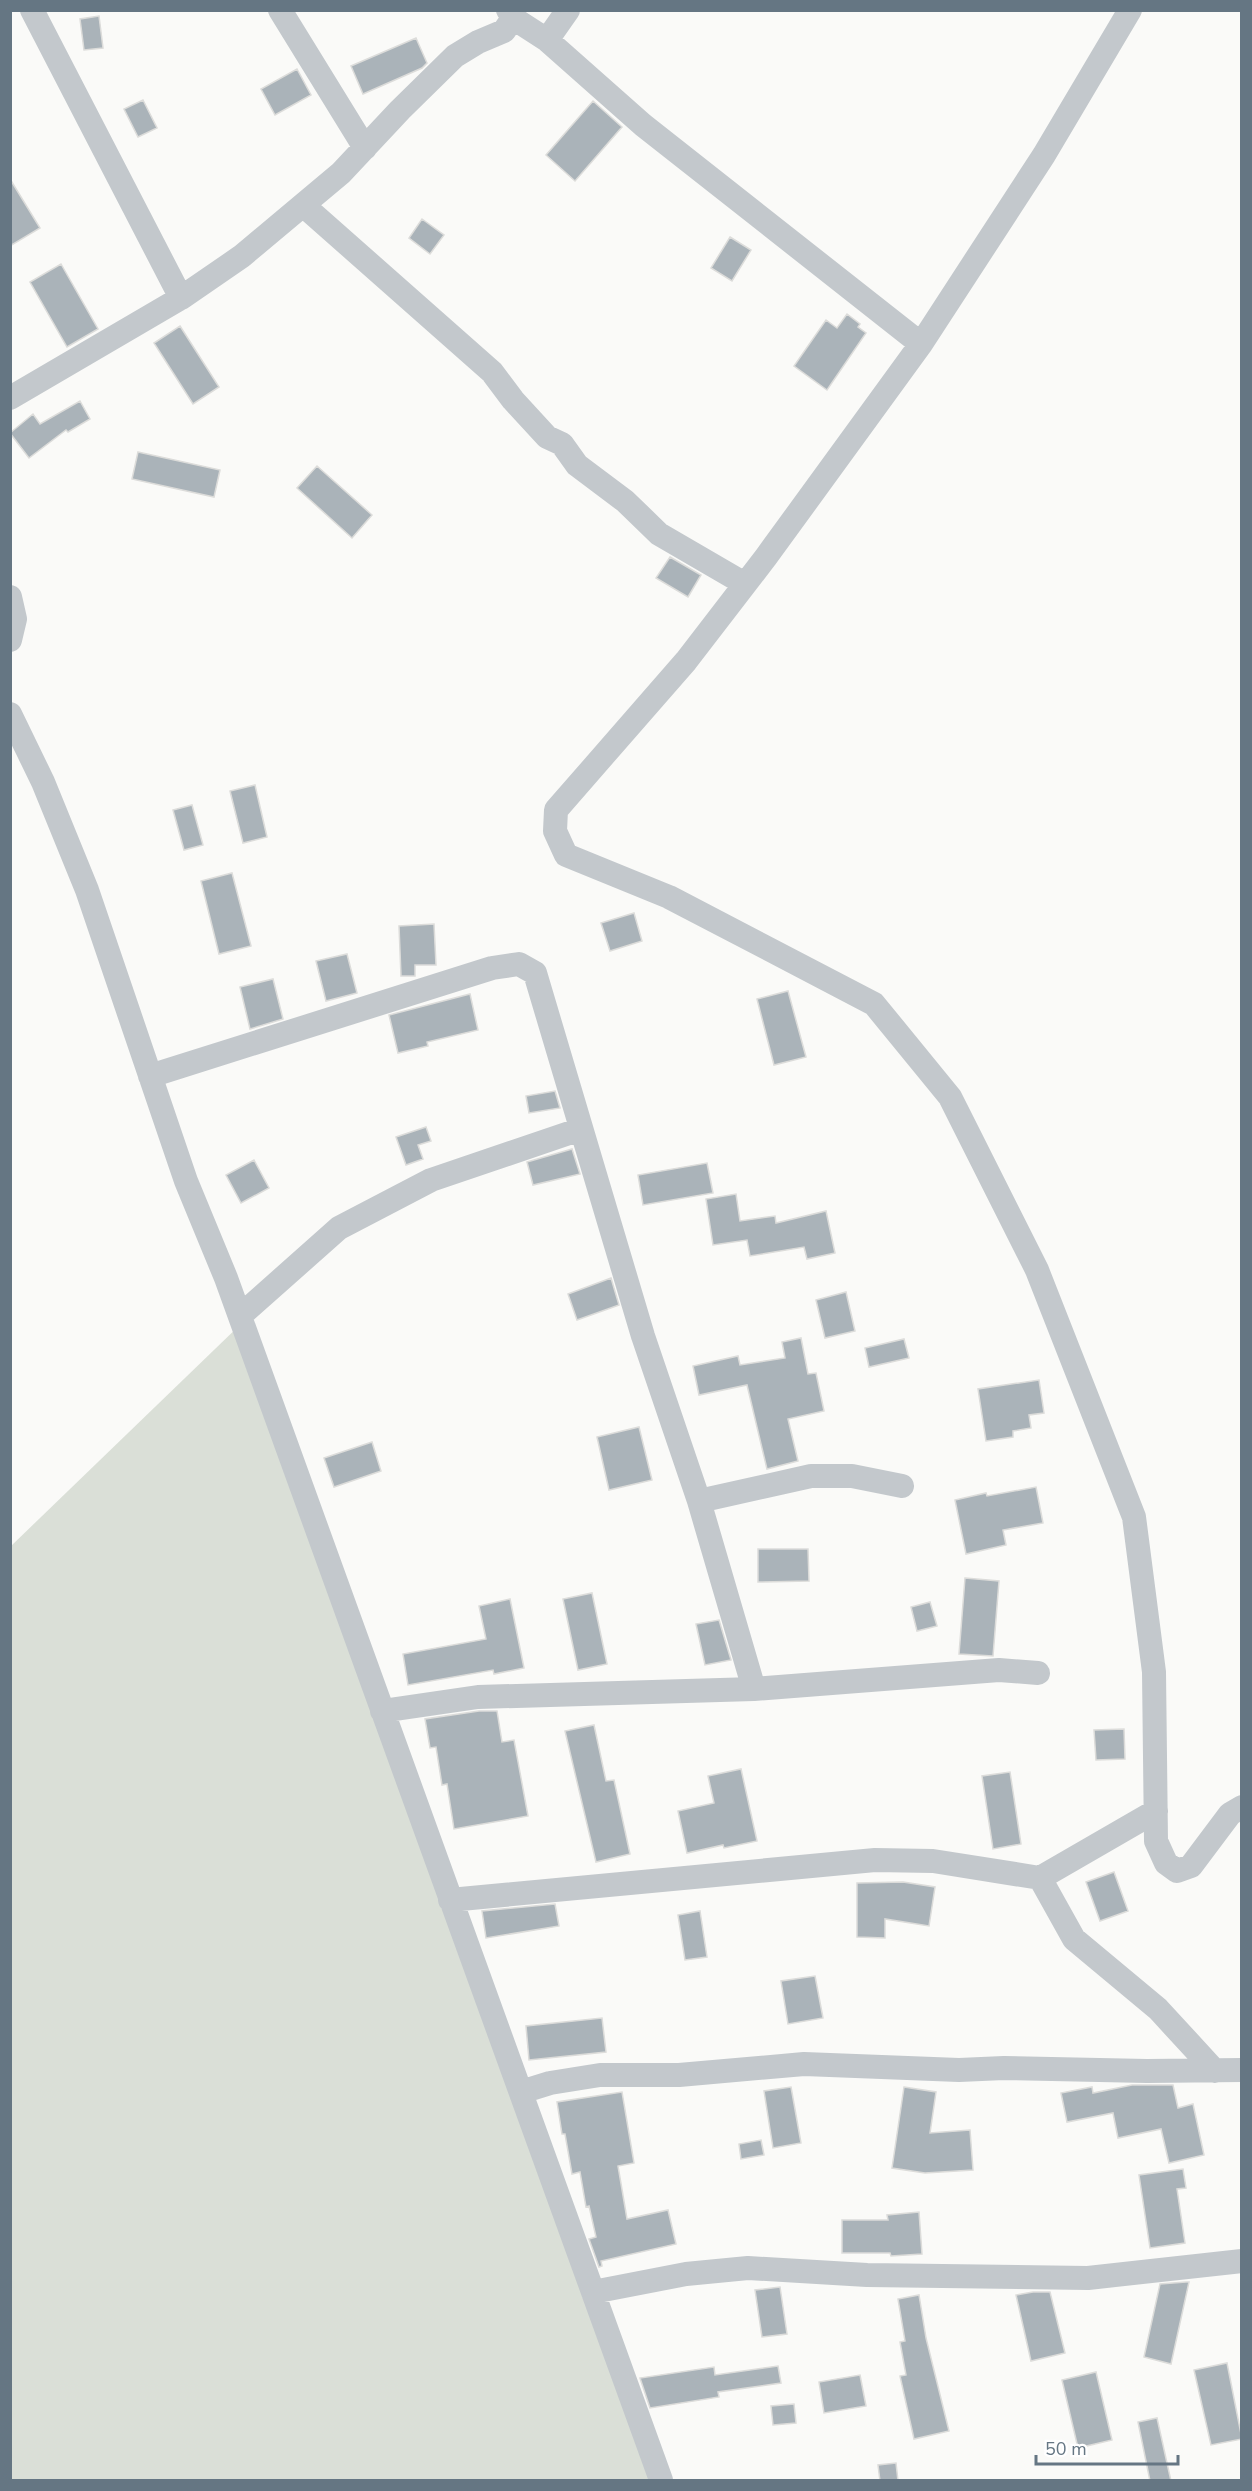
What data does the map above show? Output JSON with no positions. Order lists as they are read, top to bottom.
{
  "scale_bar": "50 m"
}
